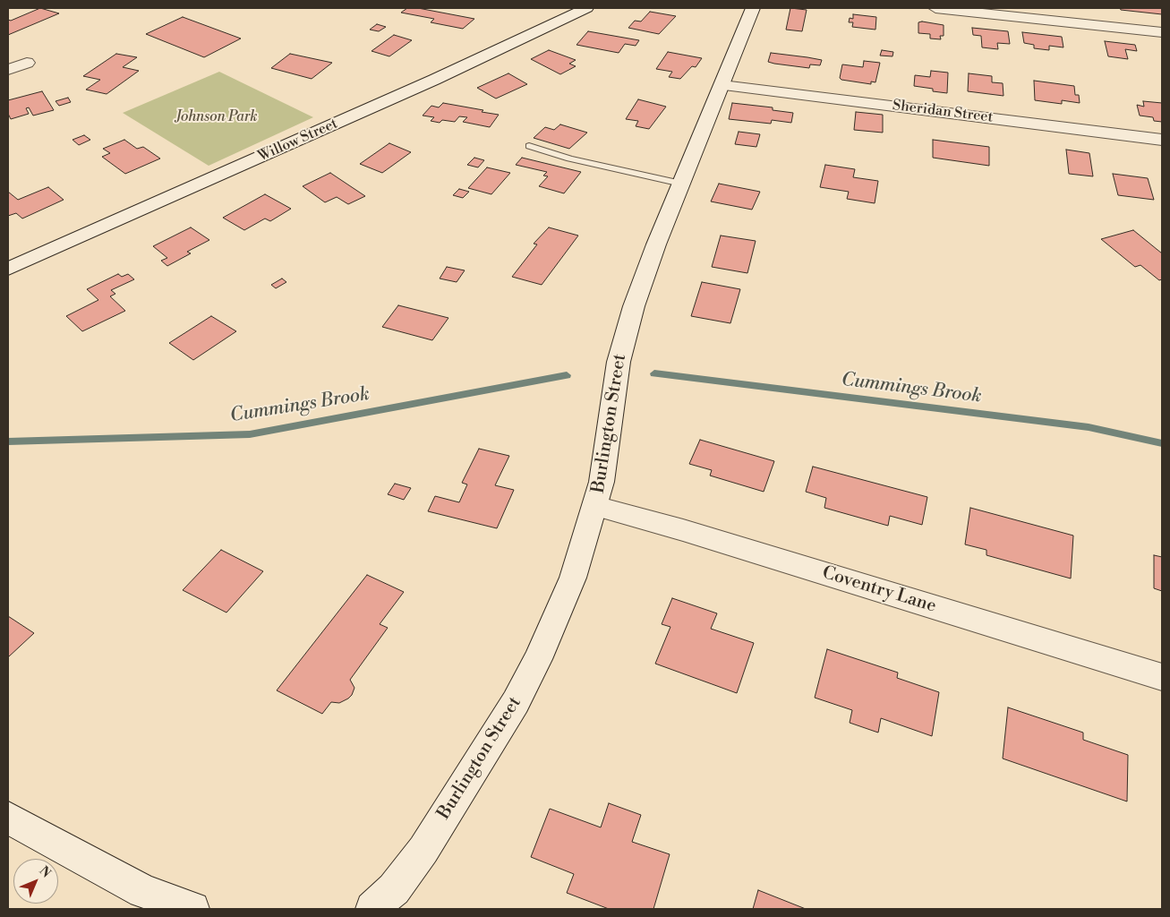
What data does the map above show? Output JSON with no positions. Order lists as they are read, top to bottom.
{
  "streets": {
    "street": [
      "Sheridan Street",
      "Willow Street",
      "Burlington Street",
      "Coventry Lane"
    ]
  },
  "crossings": [
    ["Sheridan Street", "Burlington Street"],
    ["Burlington Street", "Coventry Lane"]
  ],
  "water": ["Cummings Brook"],
  "parks": ["Johnson Park"],
  "north": "top right"
}
